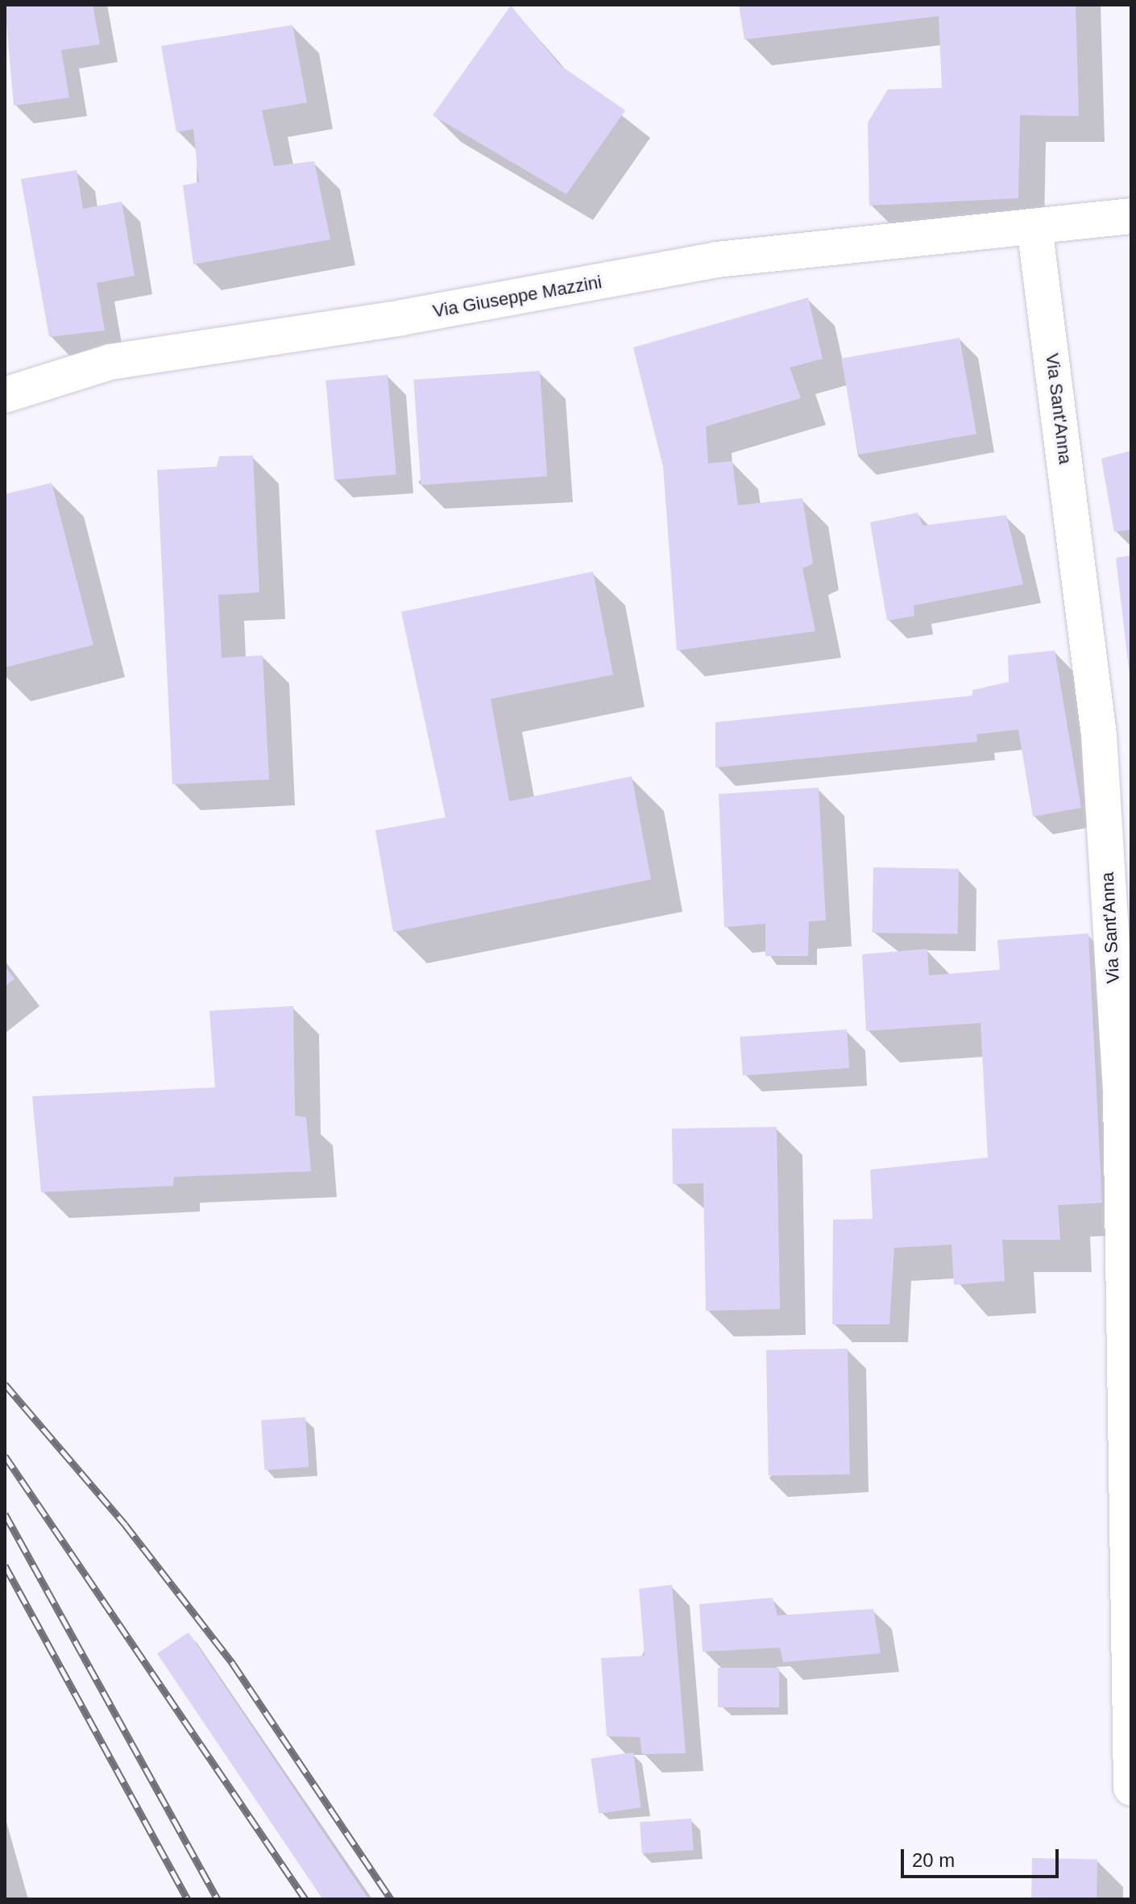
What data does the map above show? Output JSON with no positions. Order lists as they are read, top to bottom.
{
  "streets": {
    "street": ["Via Giuseppe Mazzini", "Via Sant'Anna"]
  },
  "crossings": [
    ["Via Giuseppe Mazzini", "Via Sant'Anna"]
  ],
  "scale_bar": "20 m"
}
